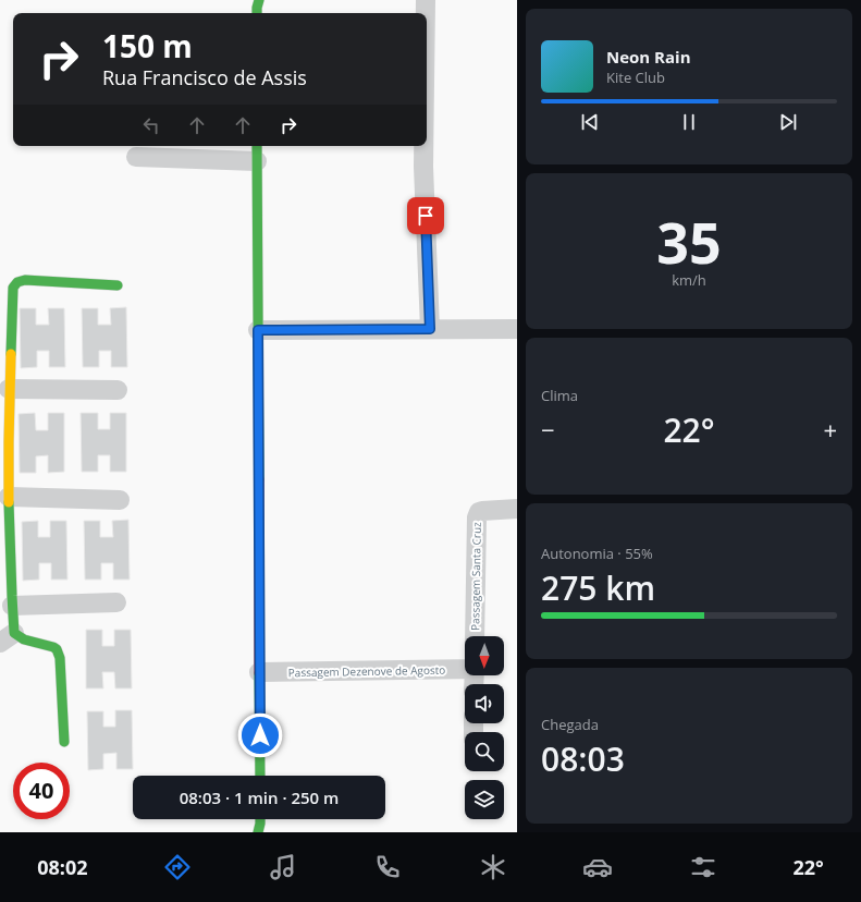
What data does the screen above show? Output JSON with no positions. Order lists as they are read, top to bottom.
{
  "streets": {
    "street": ["Passagem Santa Cruz", "Passagem Dezenove de Agosto"]
  },
  "north": "bottom",
  "page": {
    "turn": ["150 m", "Rua Francisco de Assis"],
    "song": ["Neon Rain", "Kite Club"],
    "tile": [
      ["35", "km/h"],
      "Clima",
      ["Autonomia · 55%", "275 km"],
      ["Chegada", "08:03"]
    ],
    "heat": ["−", "22°", "+"],
    "limit": "40",
    "trip": "08:03 · 1 min · 250 m",
    "tabs": ["08:02", "22°"]
  }
}
